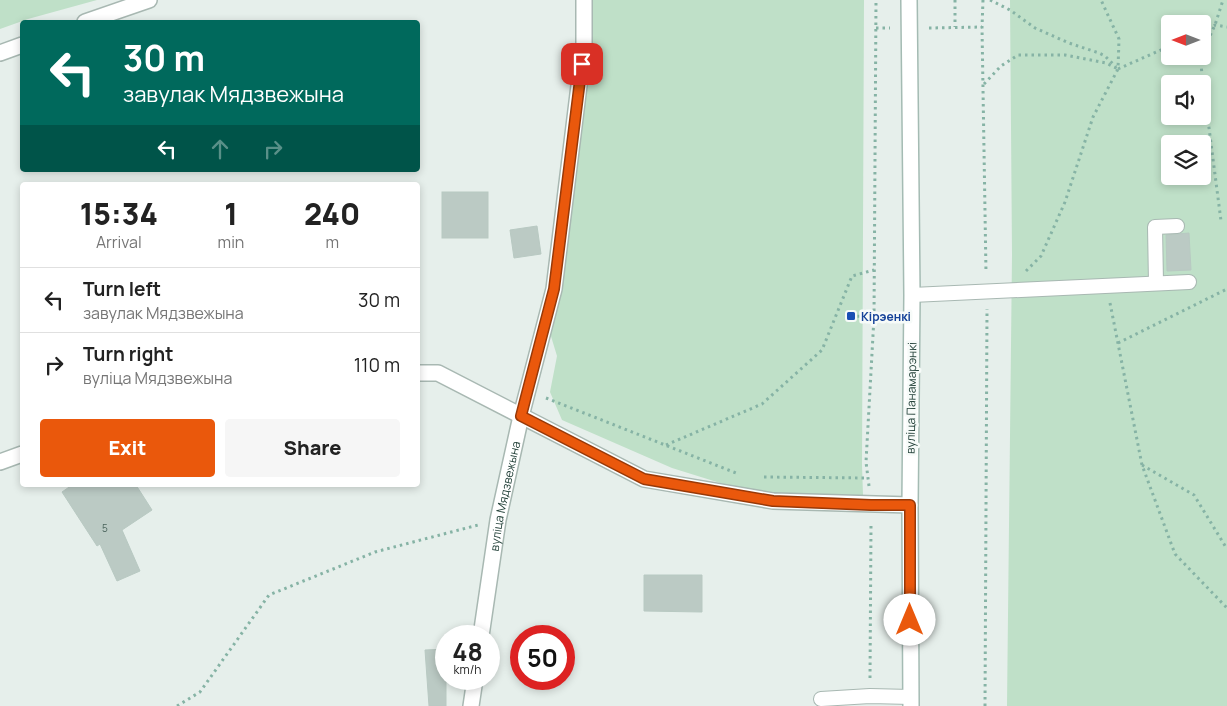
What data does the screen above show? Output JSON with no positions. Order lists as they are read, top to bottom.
{
  "streets": {
    "street": ["вуліца Панамарэнкі", "вуліца Мядзвежына"]
  },
  "places": {
    "transit": ["Кірэенкі"]
  },
  "house_numbers": ["5"],
  "north": "left",
  "page": {
    "turn": ["30 m", "завулак Мядзвежына"],
    "eta": [
      "15:34",
      "Arrival",
      "1",
      "min",
      "240",
      "m"
    ],
    "list": [
      {
        "name": "Turn left",
        "note": "завулак Мядзвежына",
        "value": "30 m"
      },
      {
        "name": "Turn right",
        "note": "вуліца Мядзвежына",
        "value": "110 m"
      }
    ],
    "buttons": ["Exit", "Share"],
    "speed": "48 km/h",
    "limit": "50"
  }
}
